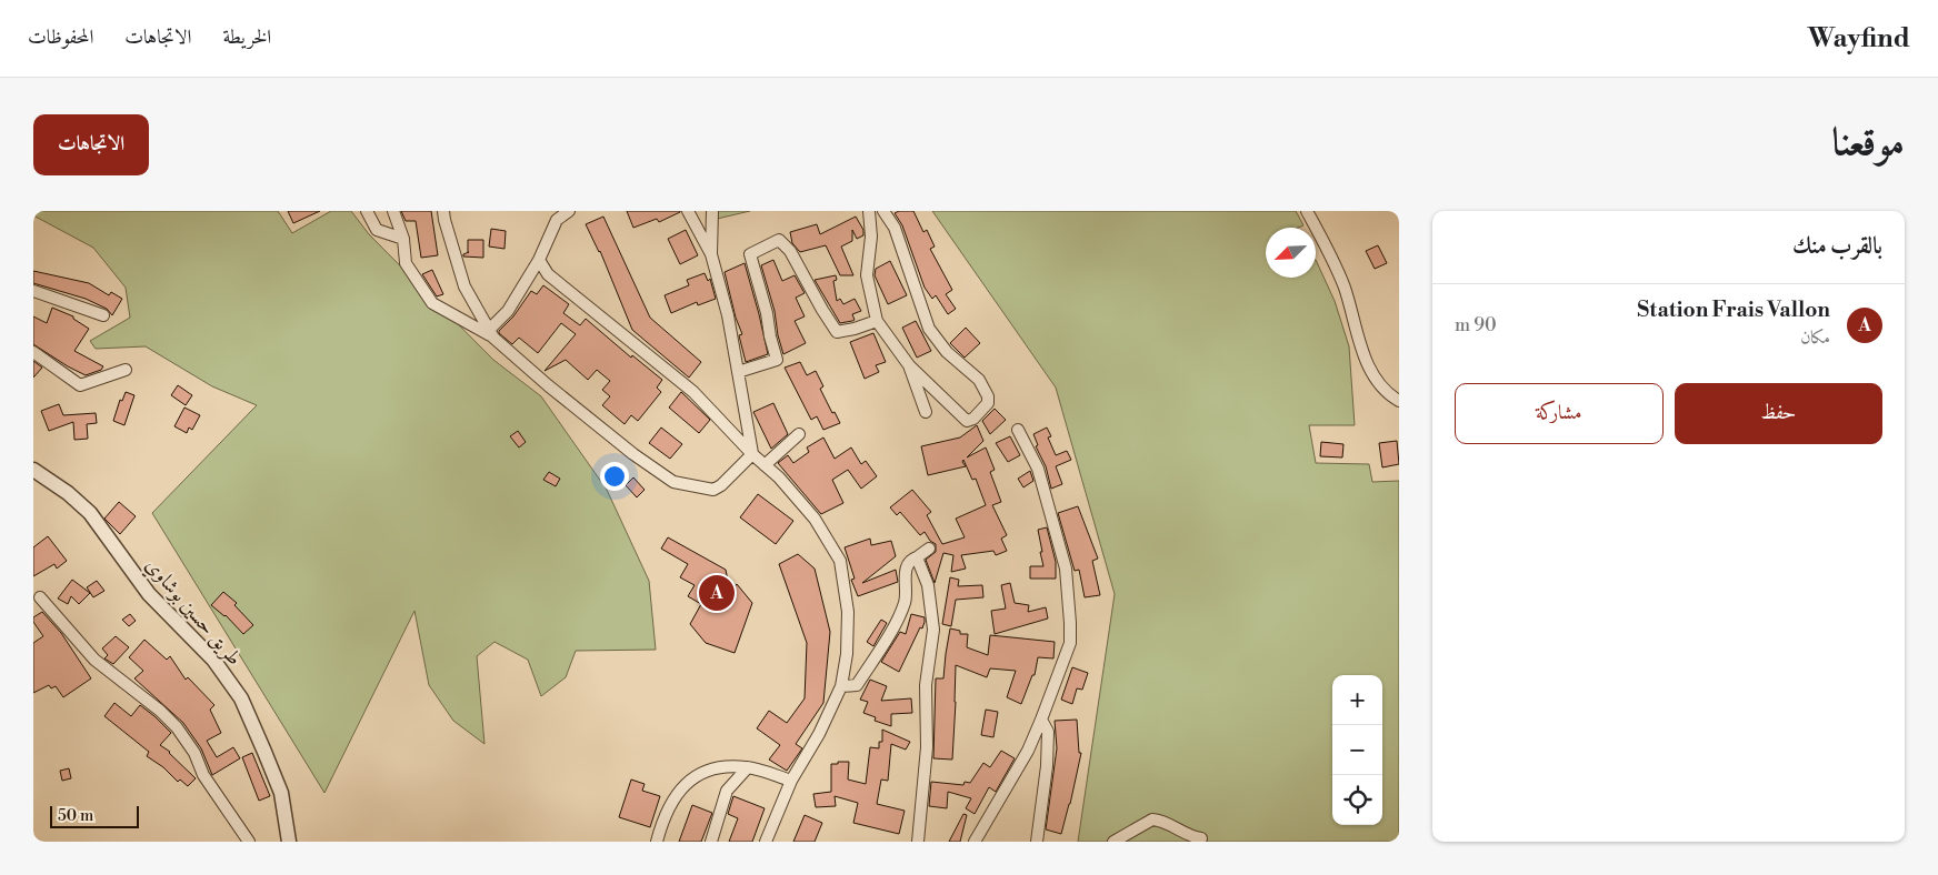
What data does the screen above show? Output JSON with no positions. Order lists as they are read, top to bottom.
{
  "streets": {
    "street": ["طريق حسين بوشاوي"]
  },
  "scale_bar": "50 m",
  "north": "bottom left",
  "page": {
    "header": "Wayfind",
    "nav": ["الخريطة", "الاتجاهات", "المحفوظات"],
    "title": "موقعنا",
    "buttons": [
      "الاتجاهات",
      ["حفظ", "مشاركة"]
    ],
    "heading": "بالقرب منك",
    "list": [
      {
        "mark": "A",
        "name": "Station Frais Vallon",
        "note": "مكان",
        "value": "90 m"
      }
    ],
    "pins": "A",
    "map_buttons": ["+", "−"],
    "scale": "50 m"
  }
}
